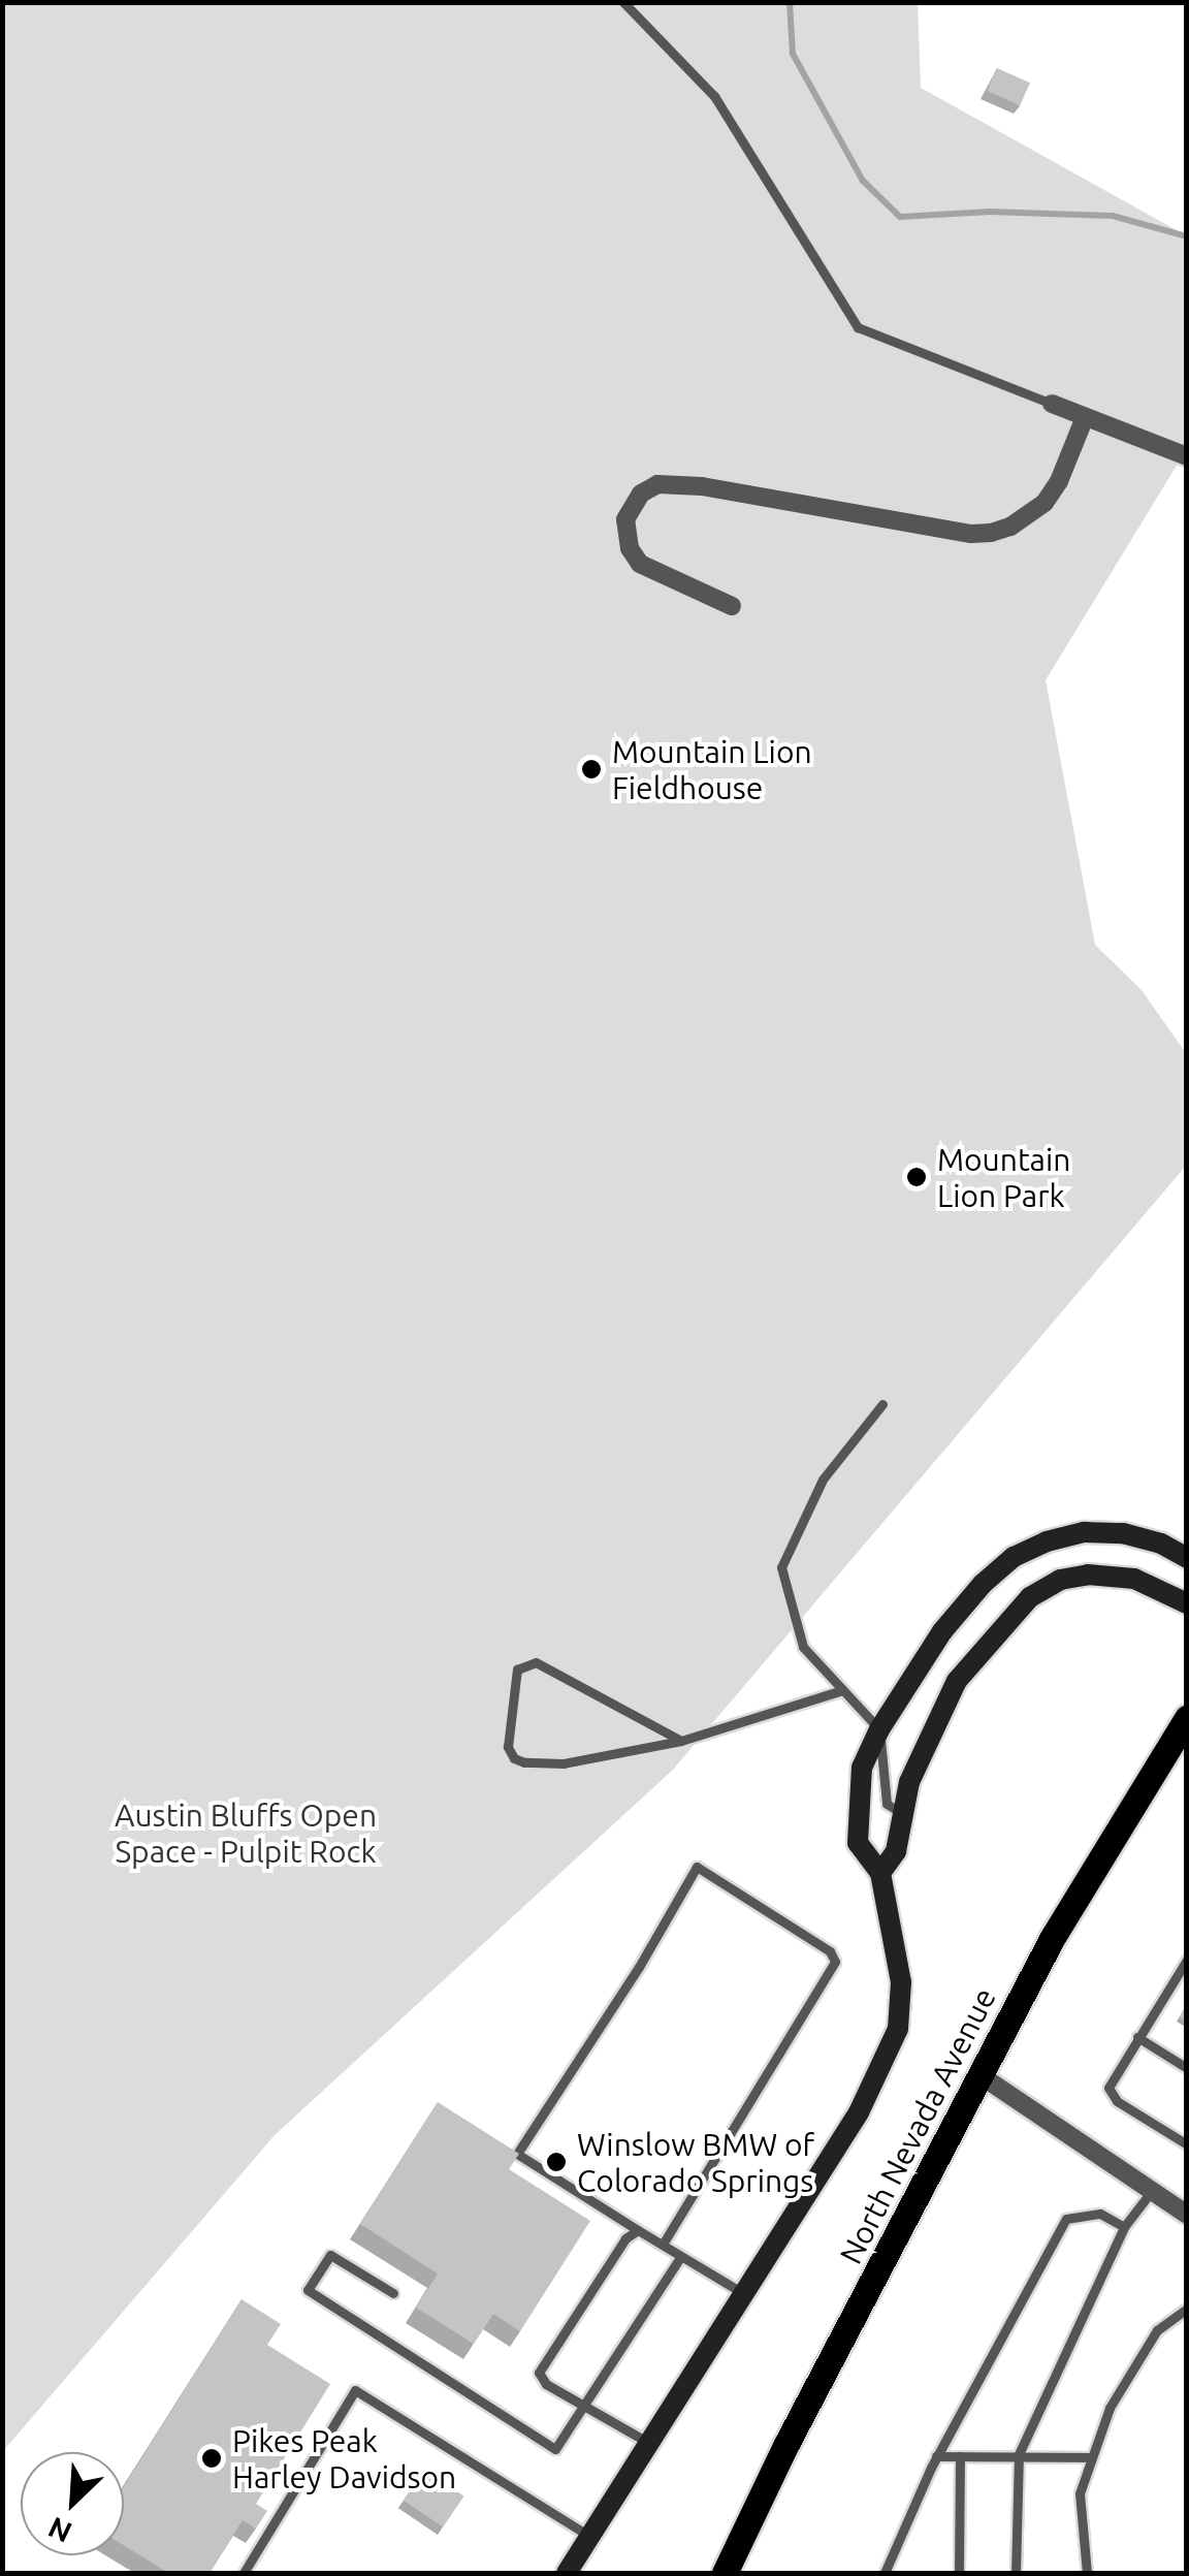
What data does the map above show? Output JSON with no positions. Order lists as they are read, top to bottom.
{
  "streets": {
    "main road": ["North Nevada Avenue"]
  },
  "parks": ["Austin Bluffs Open Space - Pulpit Rock"],
  "places": [
    "Mountain Lion Fieldhouse",
    "Mountain Lion Park",
    "Winslow BMW of Colorado Springs",
    "Pikes Peak Harley Davidson"
  ],
  "north": "bottom left"
}
